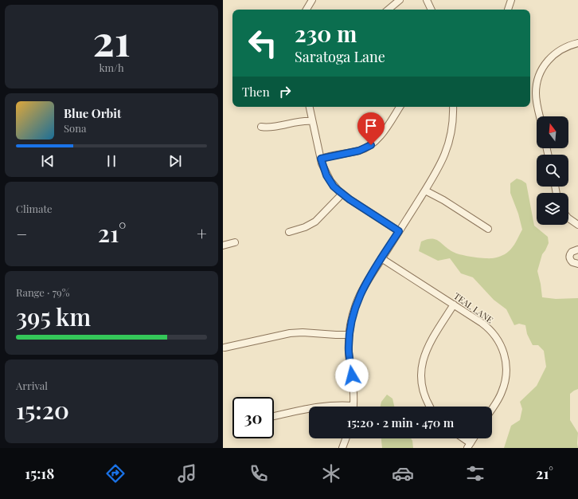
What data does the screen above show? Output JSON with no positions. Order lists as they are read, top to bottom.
{
  "streets": {
    "street": ["TEAL LANE"]
  },
  "north": "top",
  "page": {
    "tile": [
      ["21", "km/h"],
      "Climate",
      ["Range · 79%", "395 km"],
      ["Arrival", "15:20"]
    ],
    "turn": ["230 m", "Saratoga Lane"],
    "then": "Then",
    "song": ["Blue Orbit", "Sona"],
    "heat": ["−", "21°", "+"],
    "limit": "30",
    "trip": "15:20 · 2 min · 470 m",
    "tabs": ["15:18", "21°"]
  }
}
